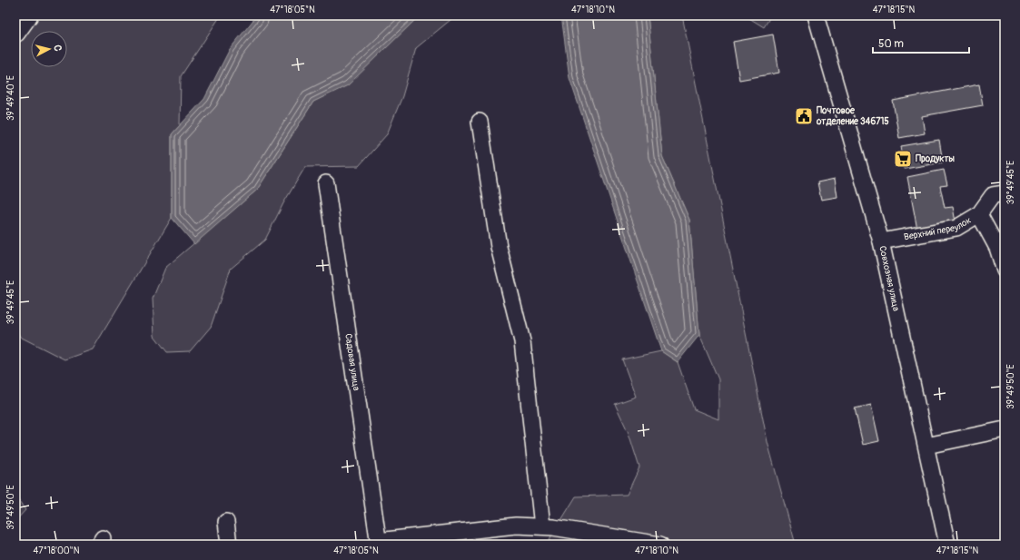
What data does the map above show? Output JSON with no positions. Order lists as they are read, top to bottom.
{
  "streets": {
    "street": ["Верхний переулок", "Совхозная улица", "Садовая улица"]
  },
  "crossings": [
    ["Верхний переулок", "Совхозная улица"]
  ],
  "places": {
    "public building": ["Почтовое отделение 346715"],
    "supermarket": ["Продукты"]
  },
  "scale_bar": "50 m",
  "north": "right",
  "coordinates": [
    "47°18'05\"N",
    "47°18'10\"N",
    "47°18'15\"N",
    "39°49'40\"E",
    "39°49'45\"E",
    "39°49'50\"E",
    "47°18'00\"N"
  ]
}
